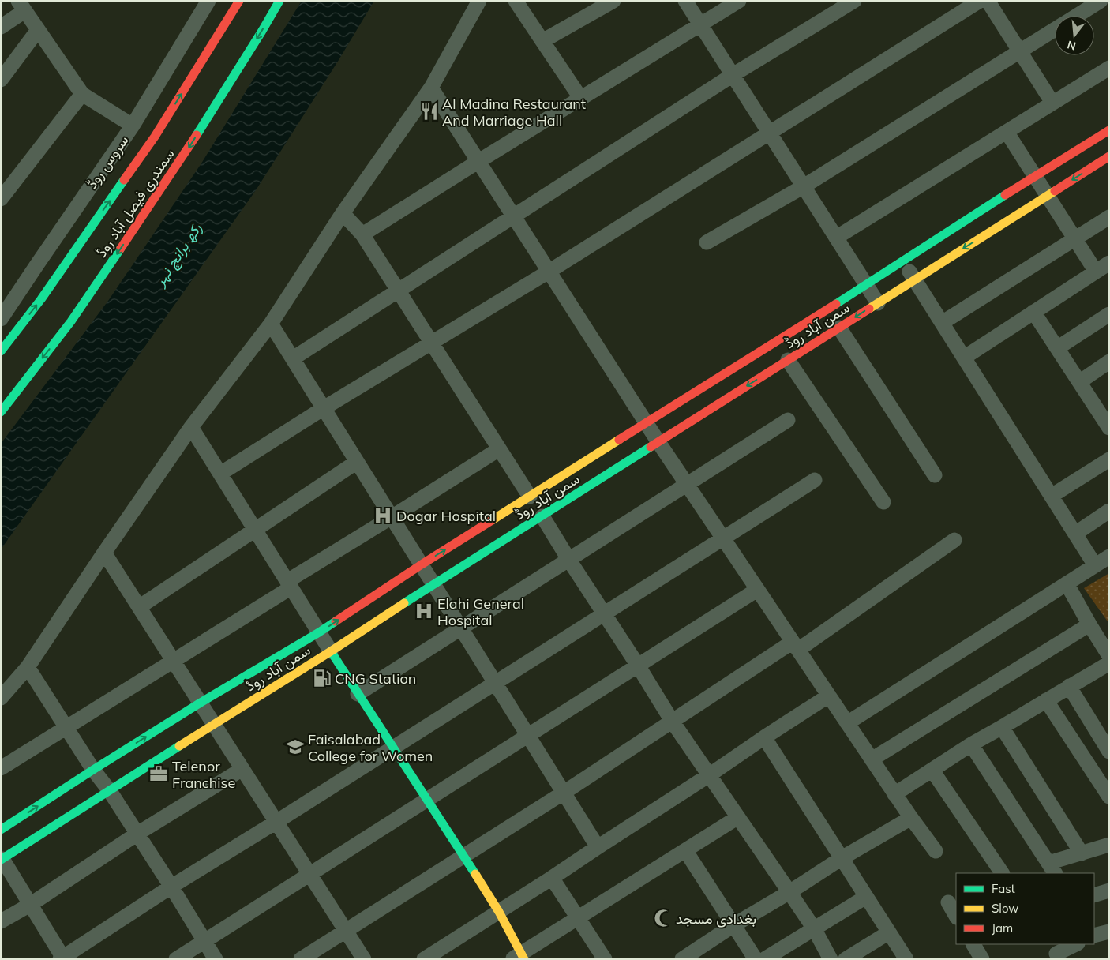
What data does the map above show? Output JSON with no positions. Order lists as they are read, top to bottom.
{
  "streets": {
    "street": ["سروس روڈ", "سمندری فیصل آباد روڈ", "سمن آباد روڈ"]
  },
  "water": ["رکھ برانچ نہر"],
  "places": {
    "restaurant": ["Al Madina Restaurant And Marriage Hall"],
    "hospital": ["Dogar Hospital", "Elahi General Hospital"],
    "fuel station": ["CNG Station"],
    "school or university": ["Faisalabad College for Women"],
    "office": ["Telenor Franchise"],
    "mosque": ["بغدادی مسجد"]
  },
  "legend": ["Fast", "Slow", "Jam"],
  "north": "bottom"
}
